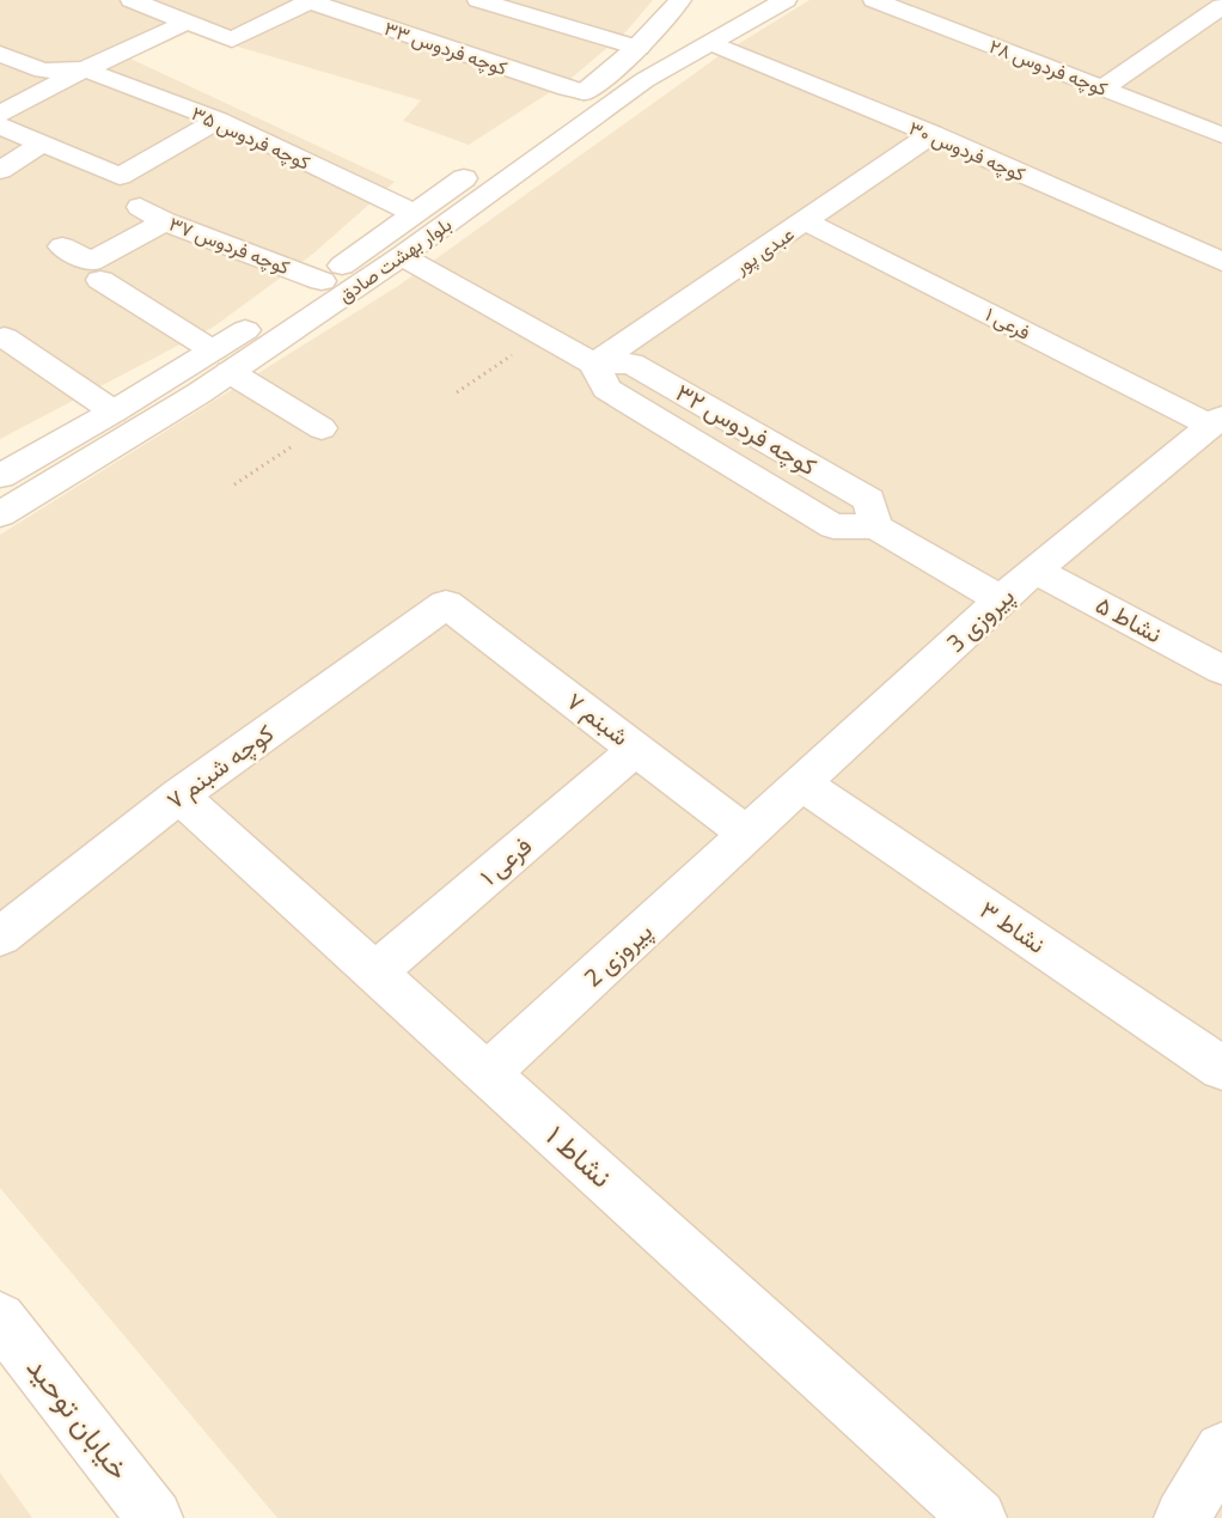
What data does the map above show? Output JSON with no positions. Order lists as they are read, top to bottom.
{
  "streets": {
    "street": [
      "کوچه فردوس ۳۳",
      "کوچه فردوس ۲۸",
      "کوچه فردوس ۳۵",
      "کوچه فردوس ۳۰",
      "کوچه فردوس ۳۷",
      "عبدی پور",
      "بلوار بهشت صادق",
      "فرعی ۱",
      "کوچه فردوس ۳۲",
      "پیروزی 3",
      "نشاط ۵",
      "شبنم ۷",
      "کوچه شبنم ۷",
      "نشاط ۳",
      "پیروزی 2",
      "نشاط ۱",
      "خیابان توحید"
    ]
  },
  "crossings": [
    ["کوچه فردوس ۳۵", "بلوار بهشت صادق"],
    ["کوچه فردوس ۳۰", "عبدی پور"],
    ["کوچه فردوس ۳۰", "بلوار بهشت صادق"],
    ["کوچه فردوس ۳۷", "بلوار بهشت صادق"],
    ["عبدی پور", "فرعی ۱"],
    ["عبدی پور", "کوچه فردوس ۳۲"],
    ["بلوار بهشت صادق", "کوچه فردوس ۳۲"],
    ["فرعی ۱", "پیروزی 3"],
    ["فرعی ۱", "شبنم ۷"],
    ["فرعی ۱", "نشاط ۱"],
    ["کوچه فردوس ۳۲", "پیروزی 3"],
    ["پیروزی 3", "نشاط ۵"],
    ["پیروزی 3", "شبنم ۷"],
    ["پیروزی 3", "نشاط ۳"],
    ["پیروزی 3", "پیروزی 2"],
    ["شبنم ۷", "کوچه شبنم ۷"],
    ["شبنم ۷", "پیروزی 2"],
    ["کوچه شبنم ۷", "نشاط ۱"],
    ["پیروزی 2", "نشاط ۱"]
  ]
}
